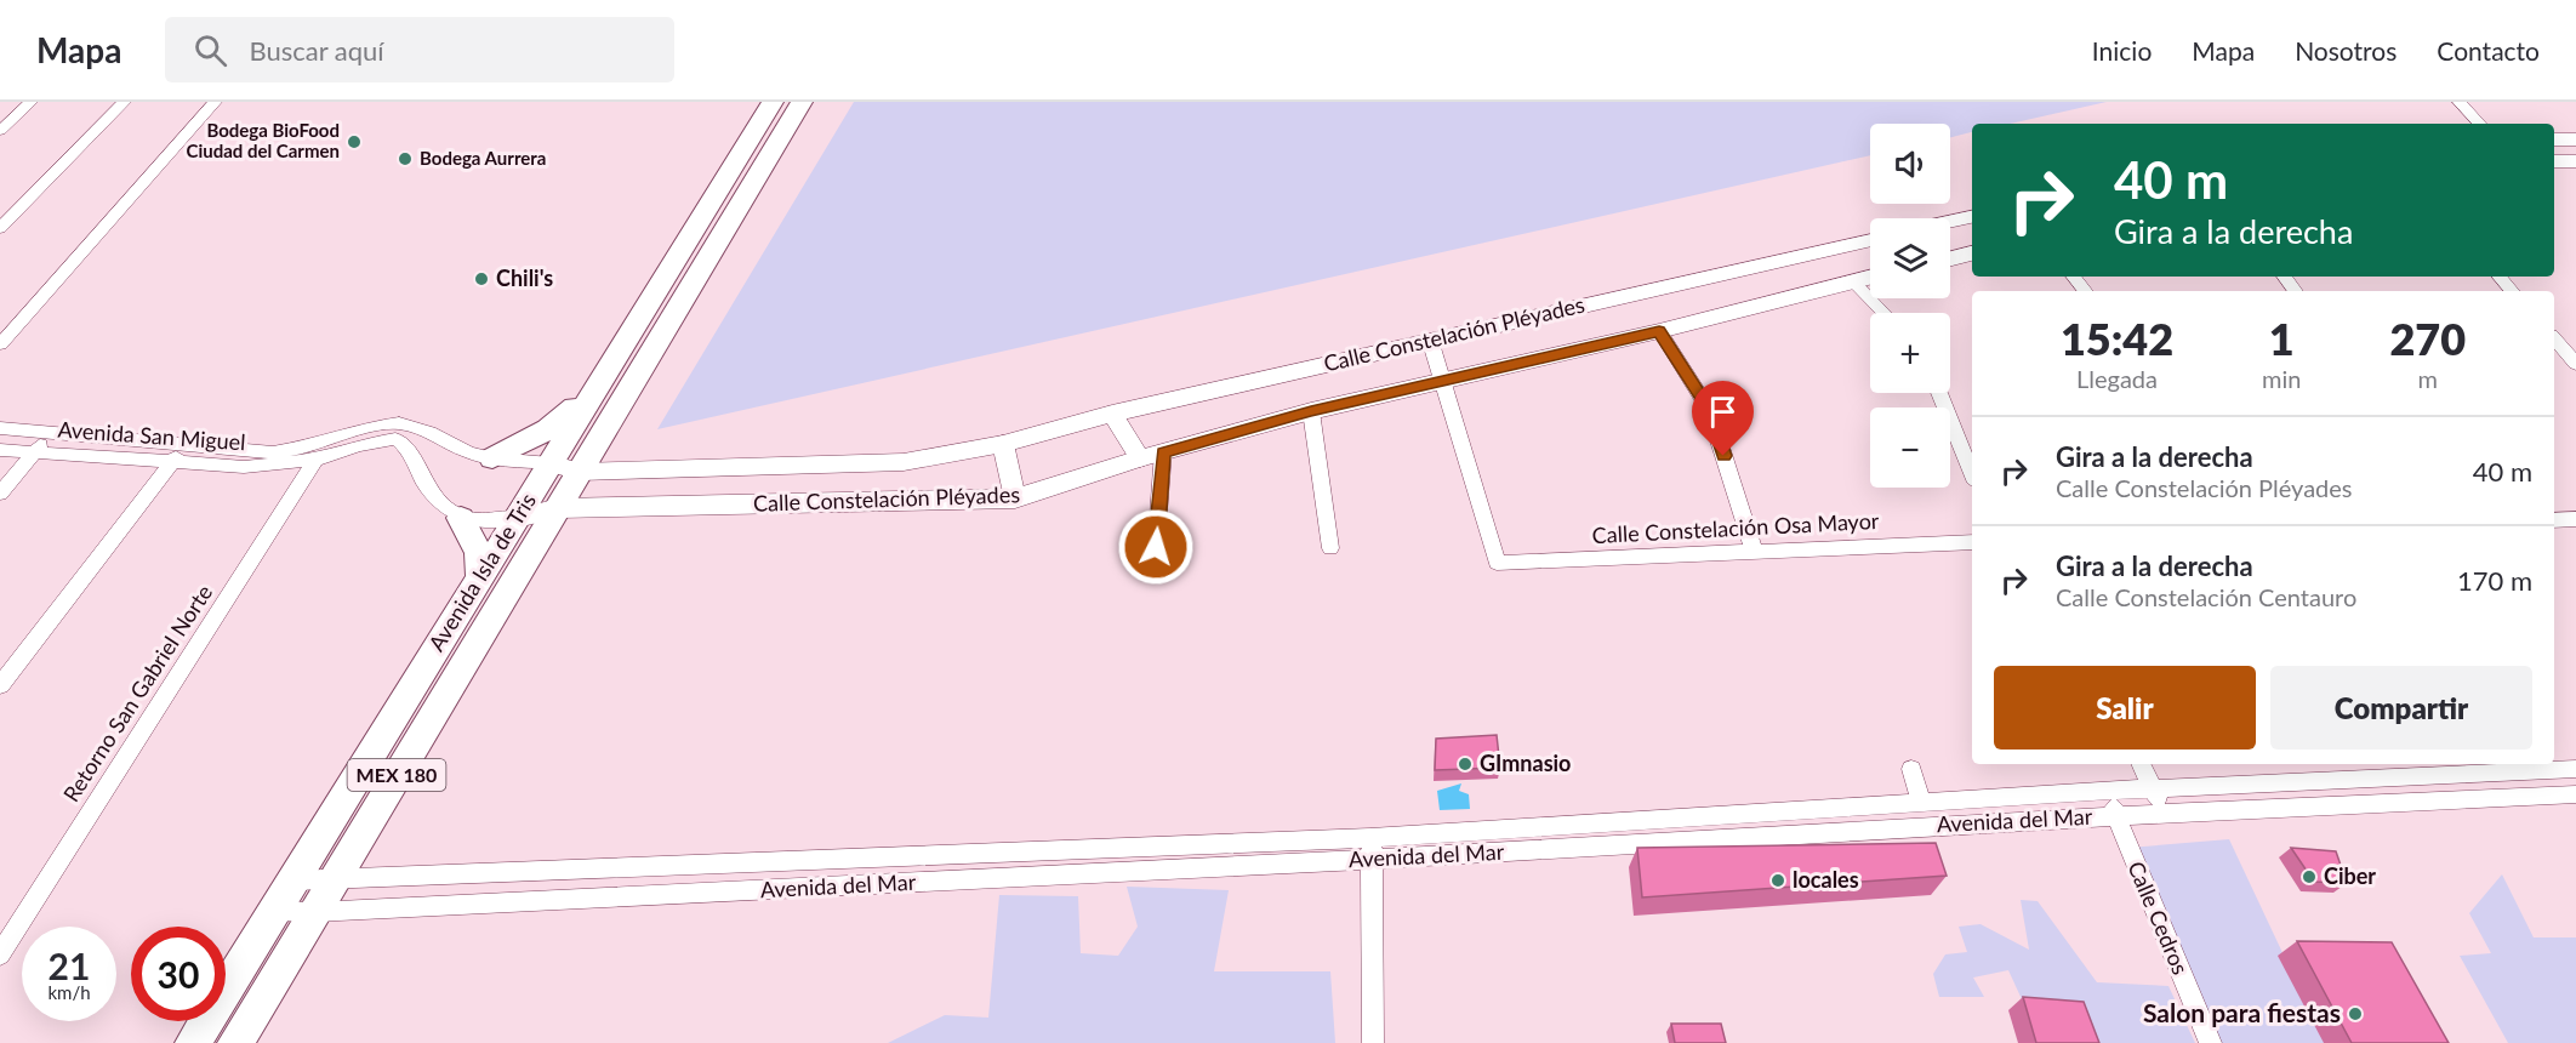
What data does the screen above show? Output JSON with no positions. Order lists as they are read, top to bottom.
{
  "streets": {
    "main road": ["Calle Constelación Pléyades", "Avenida Isla de Tris", "MEX 180"],
    "street": [
      "Avenida San Miguel",
      "Calle Constelación Osa Mayor",
      "Retorno San Gabriel Norte",
      "Avenida del Mar",
      "Calle Cedros"
    ]
  },
  "crossings": [
    ["Calle Constelación Pléyades", "Avenida San Miguel"],
    ["Calle Constelación Pléyades", "Calle Constelación Osa Mayor"],
    ["Calle Constelación Pléyades", "Avenida Isla de Tris"],
    ["Avenida San Miguel", "Avenida Isla de Tris"],
    ["Avenida San Miguel", "Retorno San Gabriel Norte"],
    ["Avenida Isla de Tris", "Avenida del Mar"],
    ["Avenida del Mar", "Calle Cedros"]
  ],
  "places": [
    "Bodega BioFood Ciudad del Carmen",
    "Bodega Aurrera",
    "Chili's",
    "GImnasio",
    "Ciber",
    "locales",
    "Salon para fiestas"
  ],
  "page": {
    "header": "Mapa",
    "search": "Buscar aquí",
    "nav": [
      "Inicio",
      "Mapa",
      "Nosotros",
      "Contacto"
    ],
    "map_buttons": ["+", "−"],
    "turn": ["40 m", "Gira a la derecha"],
    "eta": [
      "15:42",
      "Llegada",
      "1",
      "min",
      "270",
      "m"
    ],
    "list": [
      {
        "name": "Gira a la derecha",
        "note": "Calle Constelación Pléyades",
        "value": "40 m"
      },
      {
        "name": "Gira a la derecha",
        "note": "Calle Constelación Centauro",
        "value": "170 m"
      }
    ],
    "buttons": ["Salir", "Compartir"],
    "speed": "21 km/h",
    "limit": "30"
  }
}
